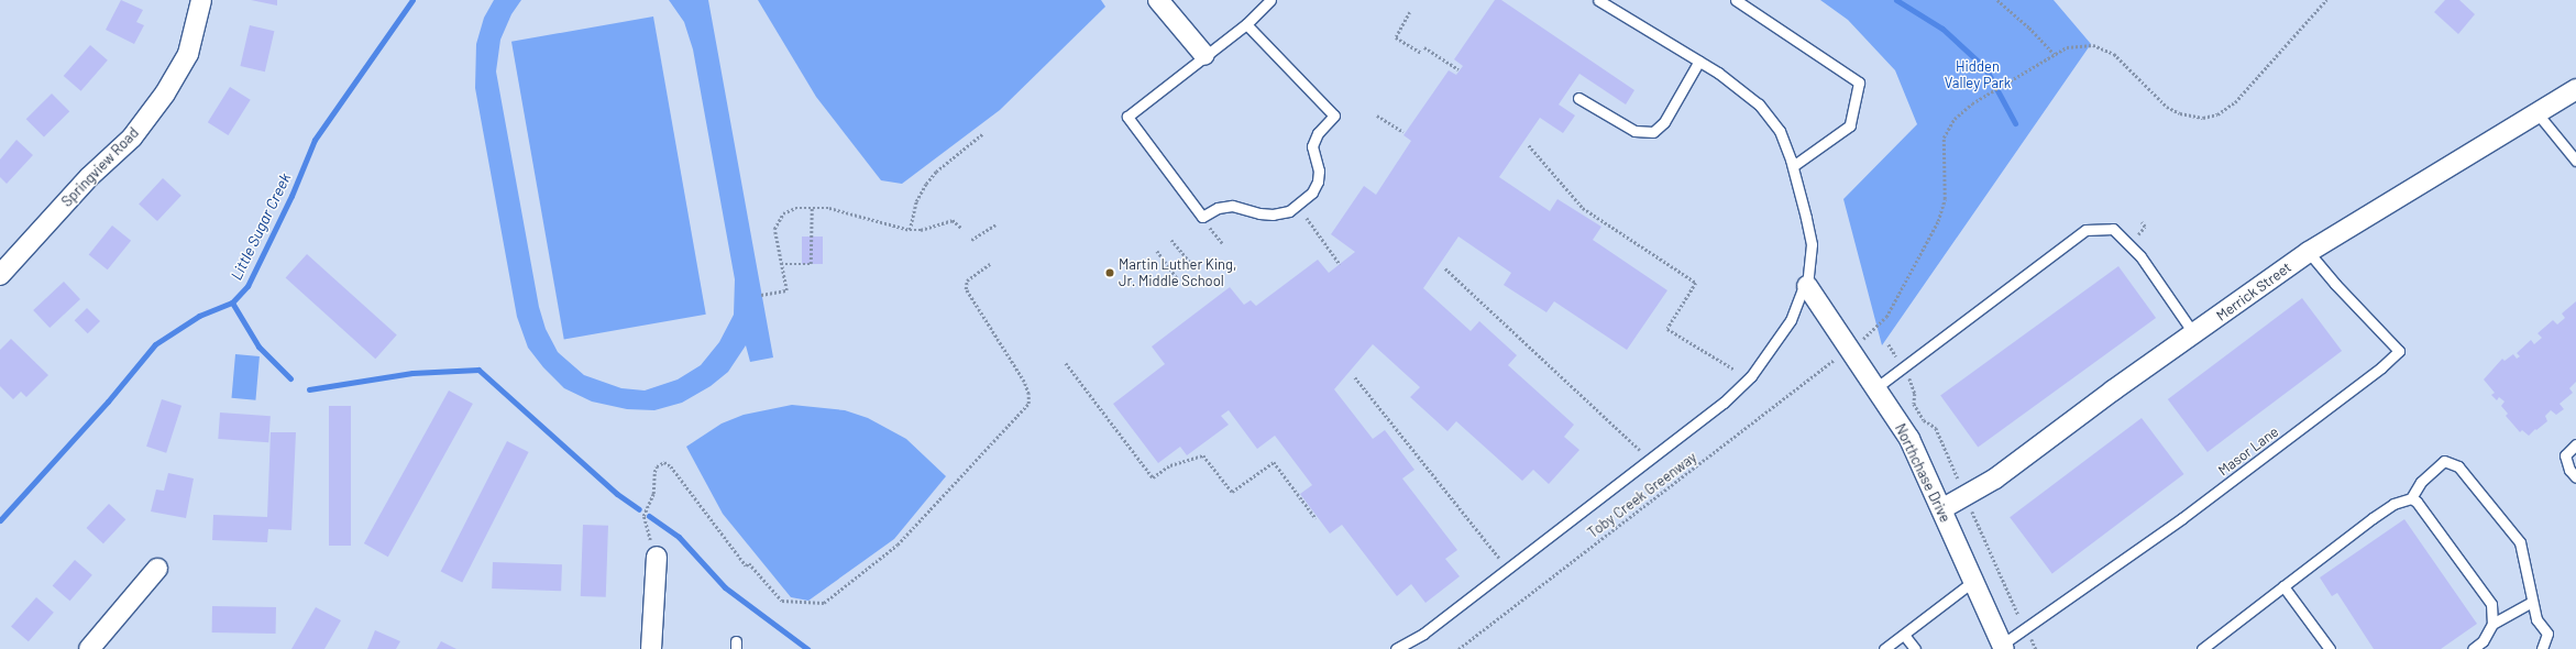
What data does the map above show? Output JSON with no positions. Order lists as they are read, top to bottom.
{
  "streets": {
    "street": ["Springview Road", "Merrick Street", "Northchase Drive"],
    "lane": ["Masor Lane"],
    "path": ["Toby Creek Greenway"]
  },
  "crossings": [
    ["Merrick Street", "Masor Lane"],
    ["Merrick Street", "Northchase Drive"],
    ["Masor Lane", "Northchase Drive"]
  ],
  "water": ["Little Sugar Creek"],
  "parks": ["Hidden Valley Park"],
  "places": ["Martin Luther King, Jr. Middle School"]
}
